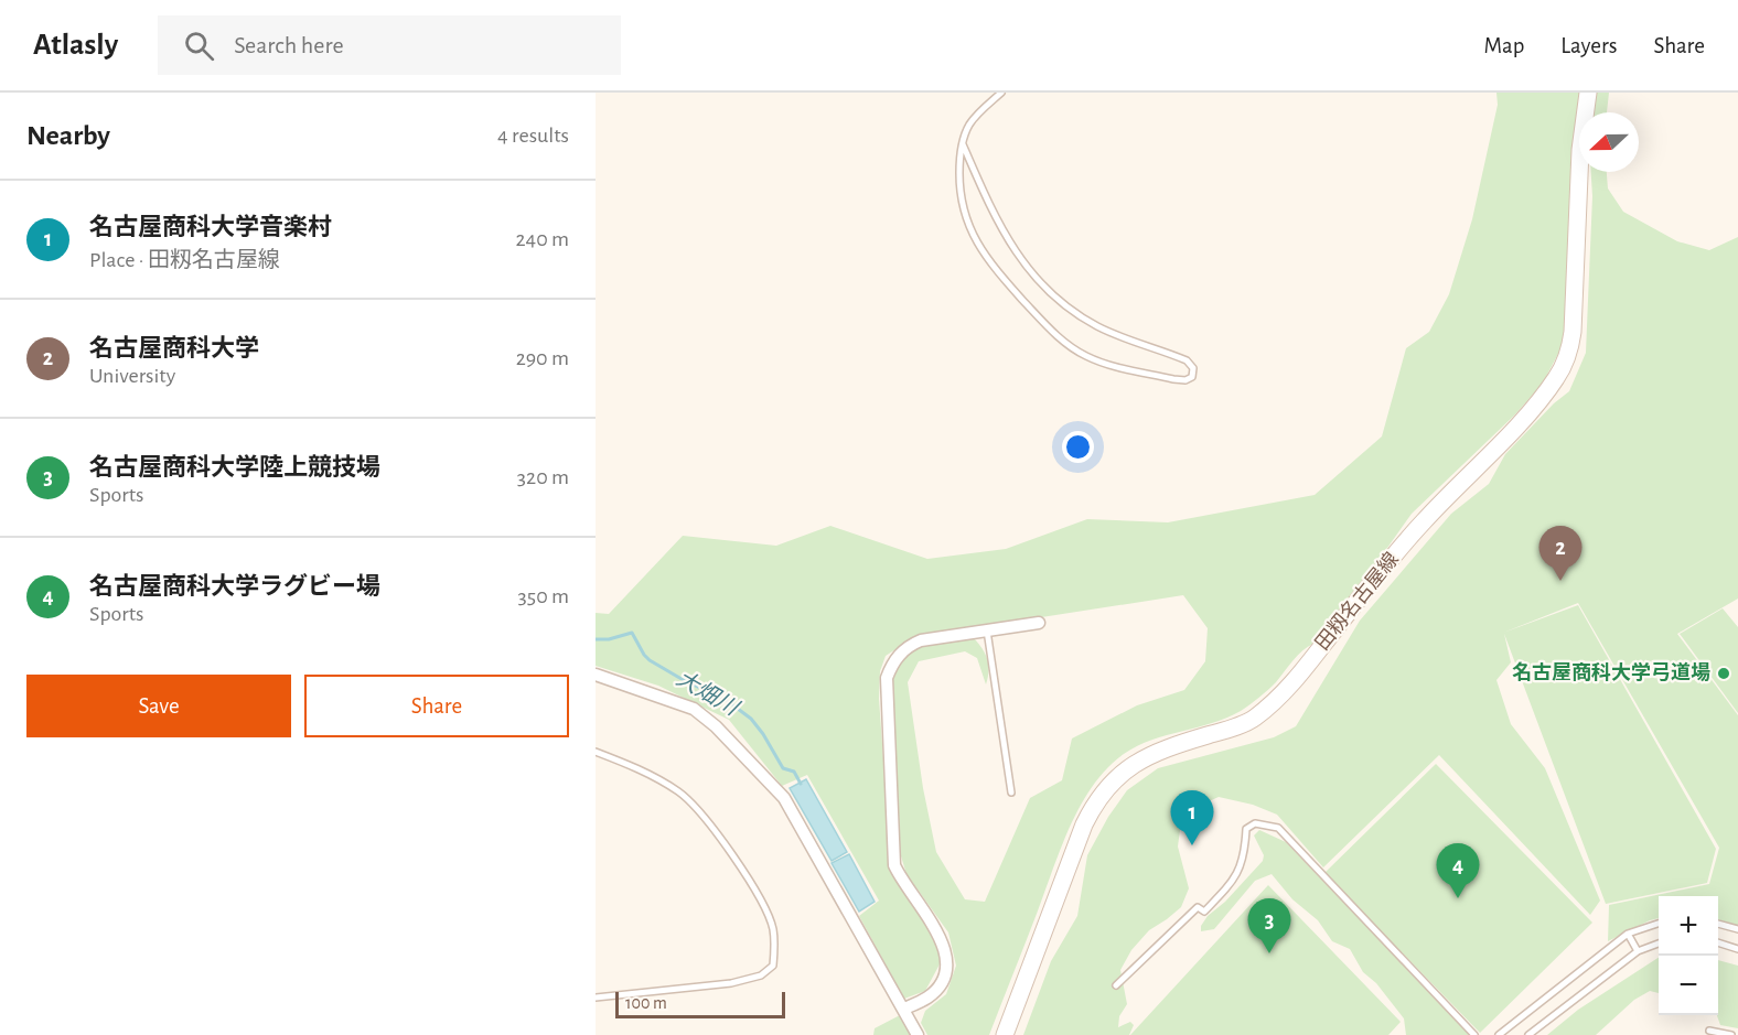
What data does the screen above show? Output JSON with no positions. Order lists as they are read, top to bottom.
{
  "streets": {
    "main road": ["田籾名古屋線"]
  },
  "water": ["大畑川"],
  "places": ["名古屋商科大学弓道場"],
  "scale_bar": "100 m",
  "north": "left",
  "page": {
    "header": "Atlasly",
    "search": "Search here",
    "nav": ["Map", "Layers", "Share"],
    "heading": ["Nearby", "4 results"],
    "list": [
      {
        "mark": "1",
        "name": "名古屋商科大学音楽村",
        "note": "Place · 田籾名古屋線",
        "value": "240 m"
      },
      {
        "mark": "2",
        "name": "名古屋商科大学",
        "note": "University",
        "value": "290 m"
      },
      {
        "mark": "3",
        "name": "名古屋商科大学陸上競技場",
        "note": "Sports",
        "value": "320 m"
      },
      {
        "mark": "4",
        "name": "名古屋商科大学ラグビー場",
        "note": "Sports",
        "value": "350 m"
      }
    ],
    "pins": [
      "2",
      "1",
      "4",
      "3"
    ],
    "buttons": ["Save", "Share"],
    "map_buttons": ["+", "−"],
    "scale": "100 m"
  }
}
